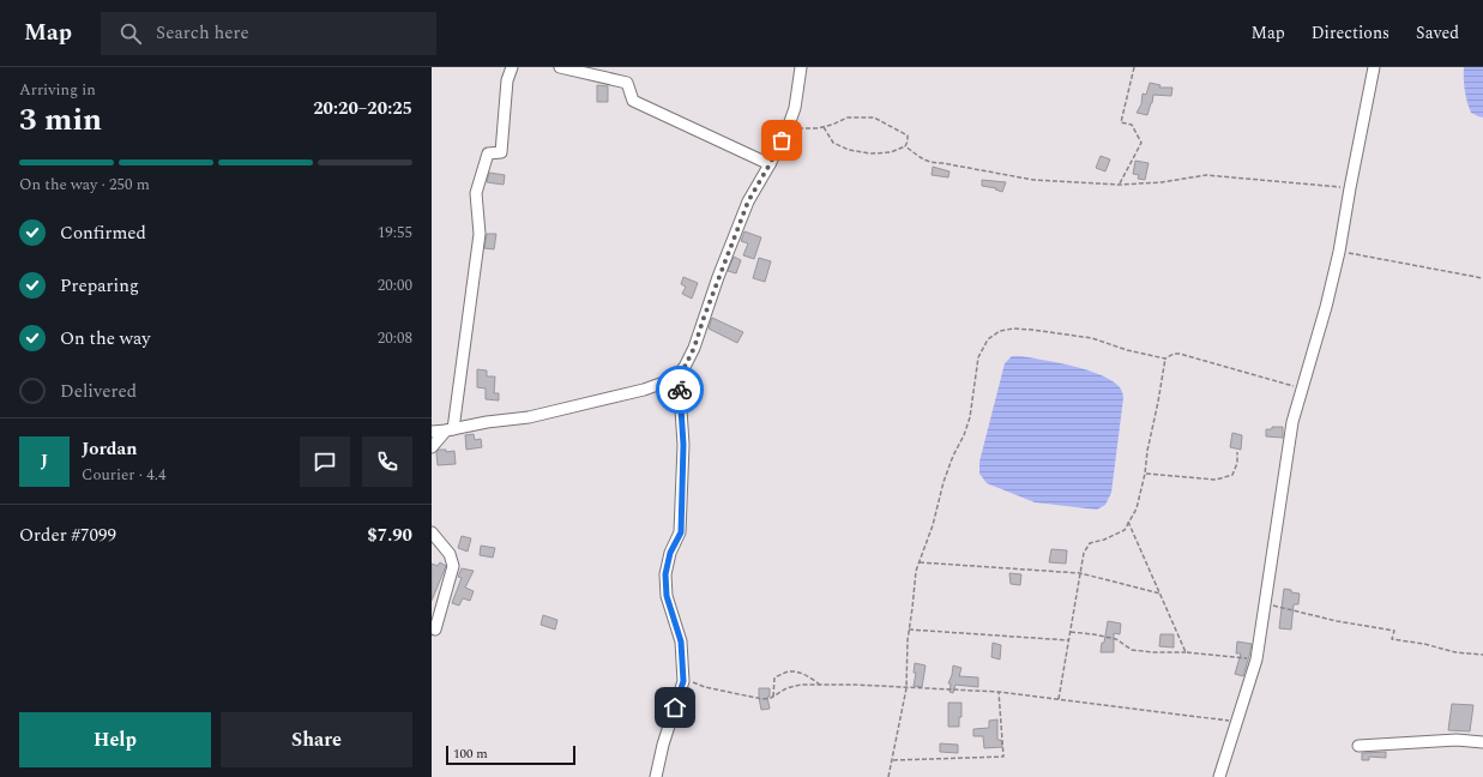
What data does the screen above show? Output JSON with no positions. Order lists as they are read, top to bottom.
{
  "scale_bar": "100 m",
  "page": {
    "header": "Map",
    "search": "Search here",
    "nav": ["Map", "Directions", "Saved"],
    "heading": ["3 min", "Arriving in", "20:20–20:25"],
    "panel": [
      "Jordan",
      "Courier · 4.4",
      "Order #7099",
      "$7.90"
    ],
    "bar": "On the way · 250 m",
    "list": [
      ["Confirmed", "19:55"],
      ["Preparing", "20:00"],
      ["On the way", "20:08"],
      "Delivered"
    ],
    "round": "J",
    "buttons": ["Help", "Share"],
    "scale": "100 m"
  }
}
